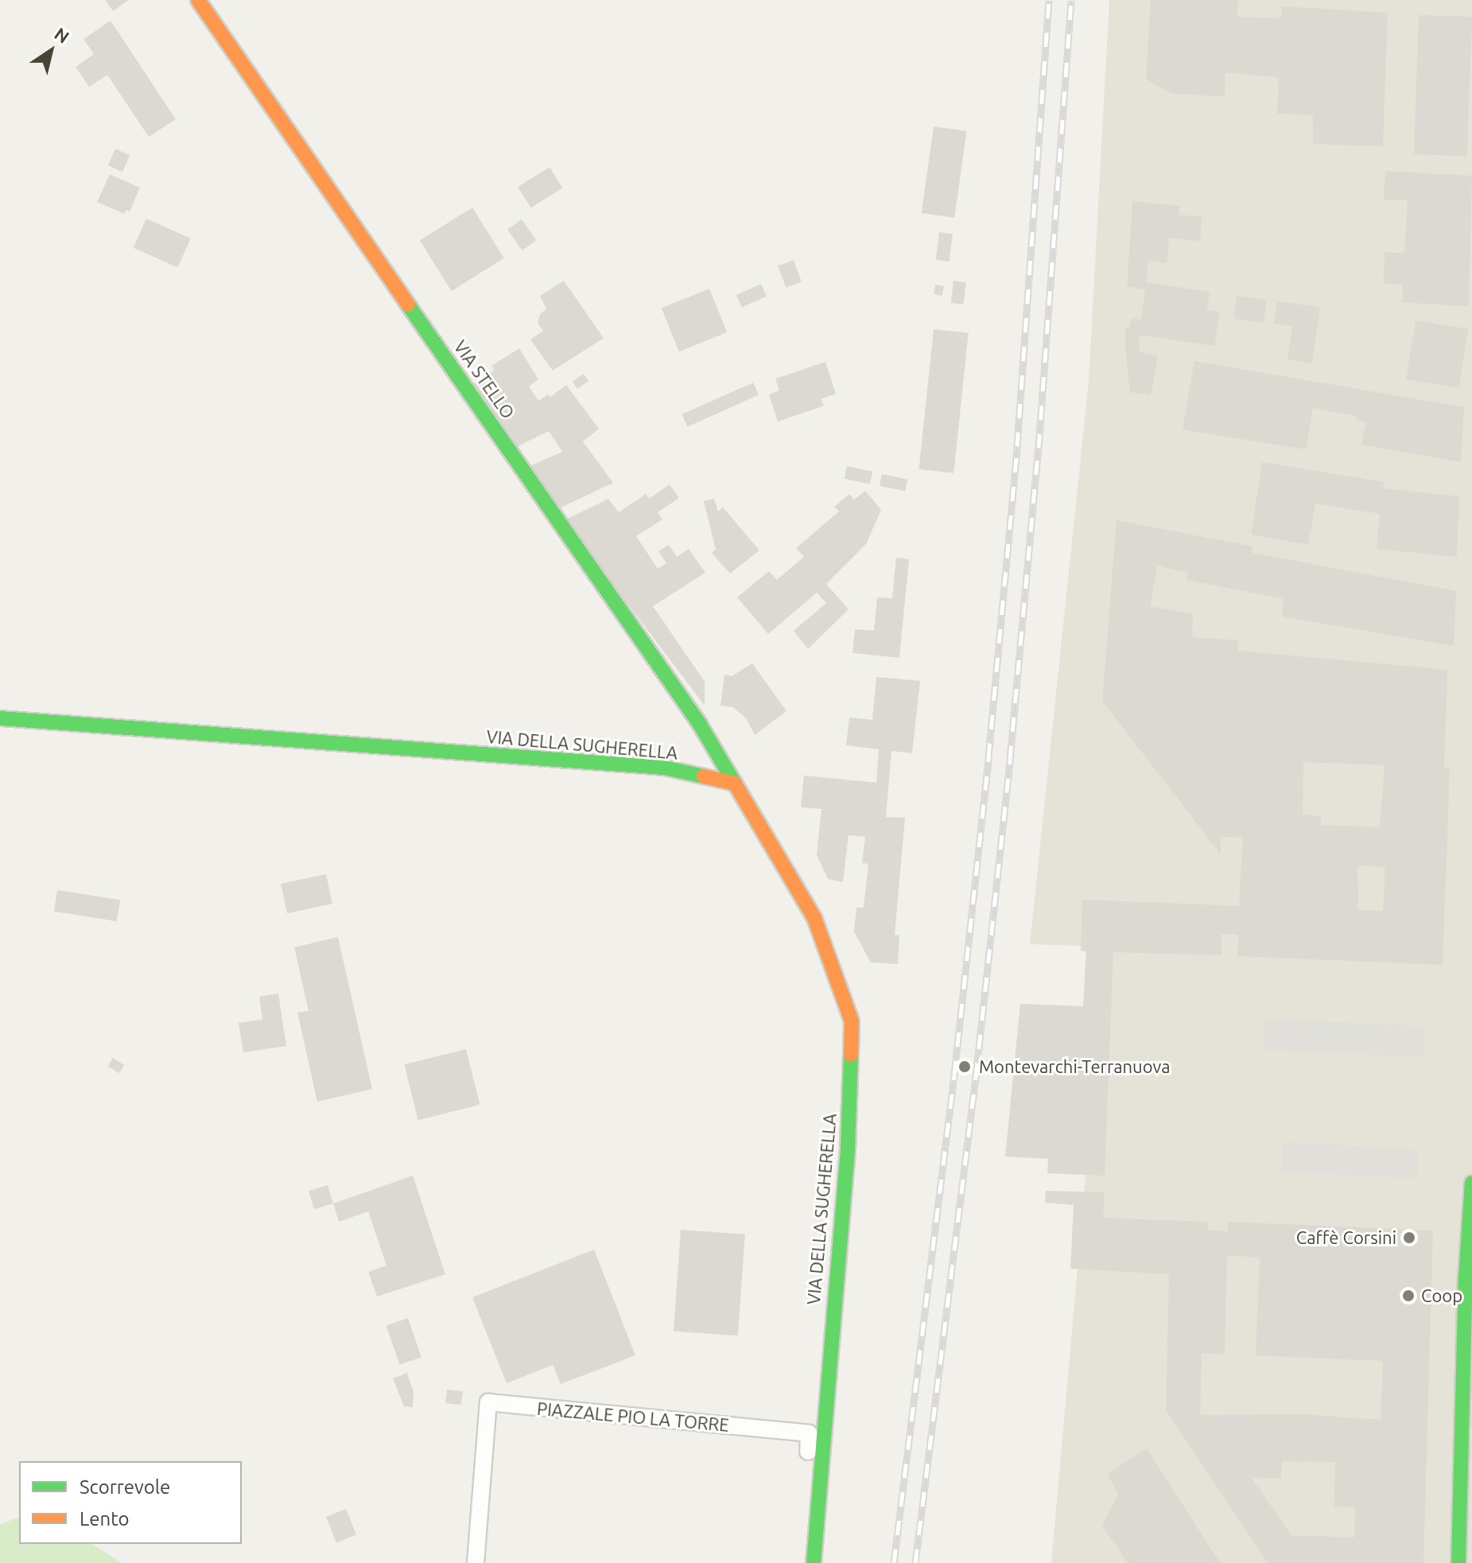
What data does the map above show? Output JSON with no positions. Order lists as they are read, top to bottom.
{
  "streets": {
    "street": ["VIA STELLO", "VIA DELLA SUGHERELLA"],
    "lane": ["PIAZZALE PIO LA TORRE"]
  },
  "crossings": [
    ["VIA STELLO", "VIA DELLA SUGHERELLA"]
  ],
  "places": ["Montevarchi-Terranuova", "Caffè Corsini", "Coop"],
  "legend": ["Scorrevole", "Lento"],
  "north": "top right"
}
